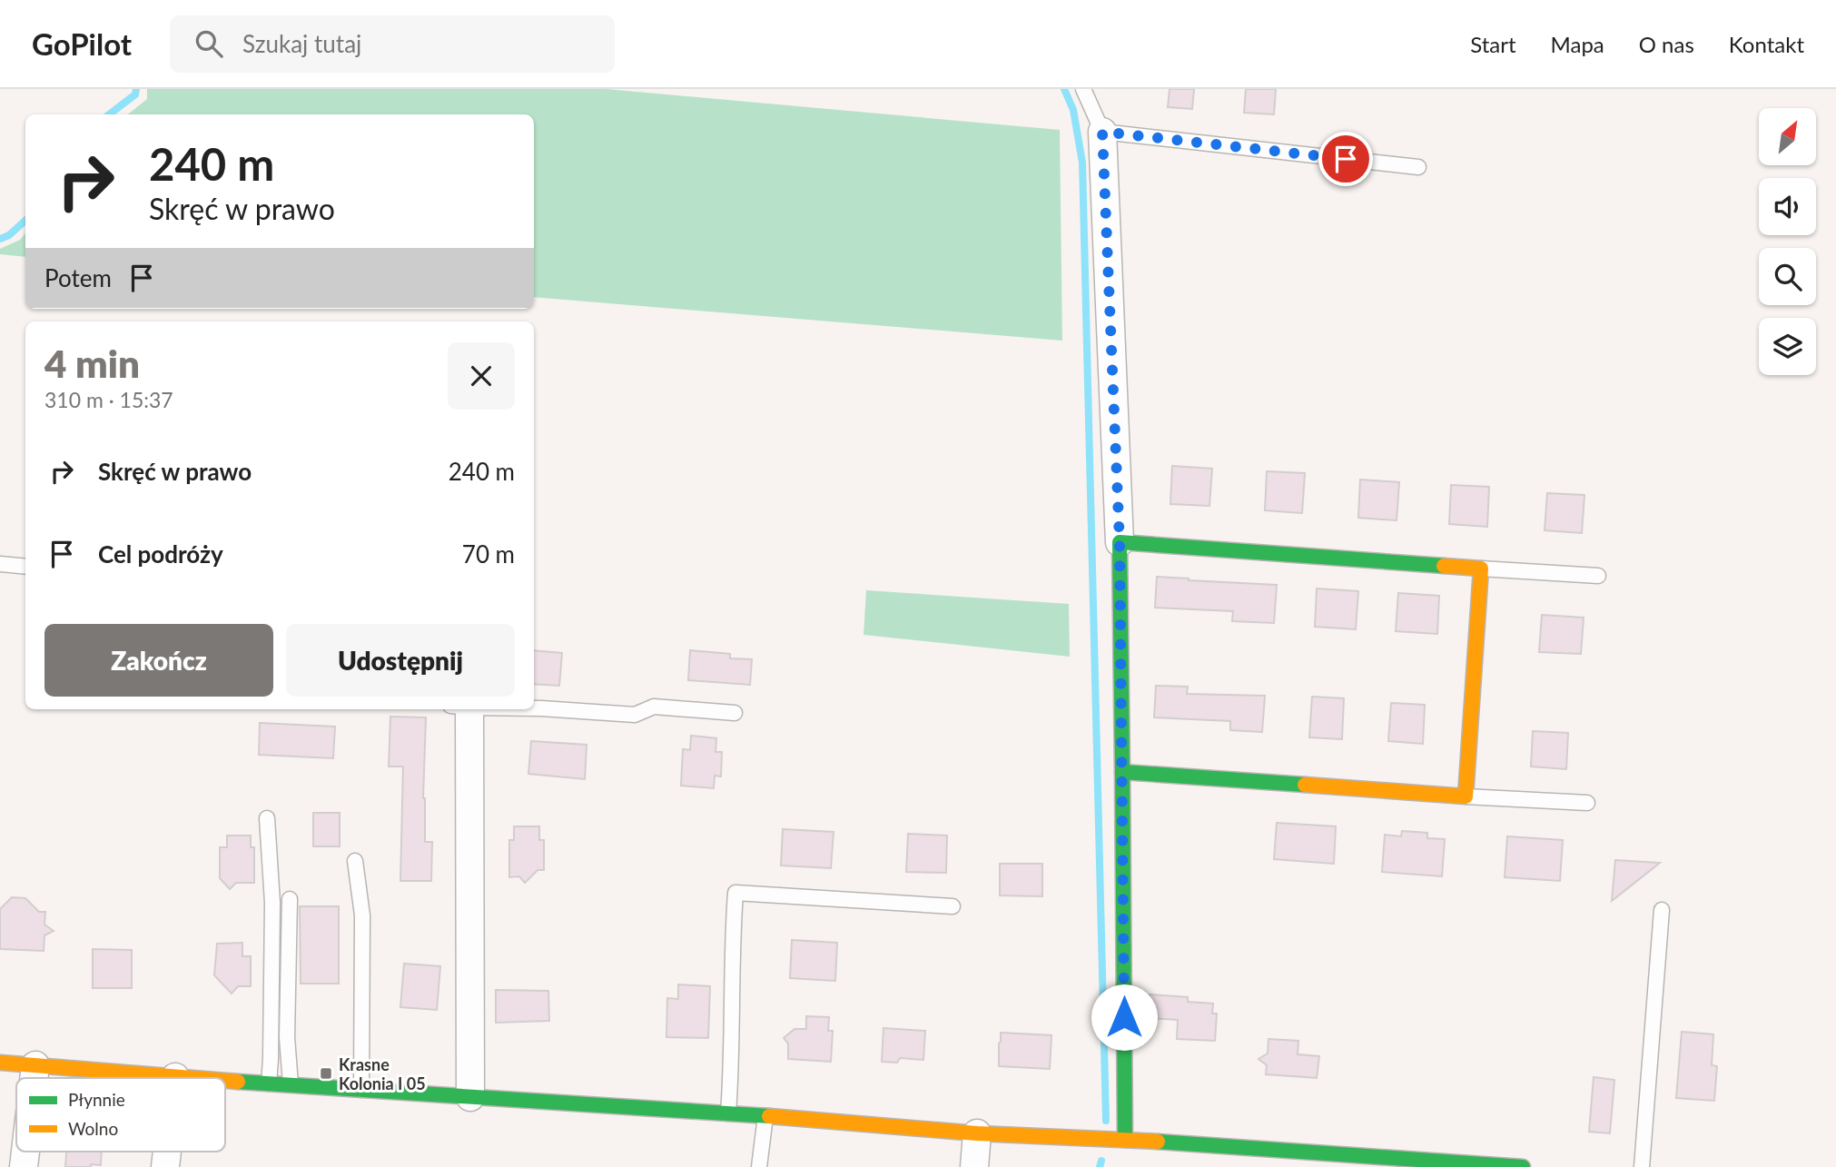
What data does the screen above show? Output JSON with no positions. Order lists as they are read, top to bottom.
{
  "places": {
    "transit": ["Krasne Kolonia I 05"]
  },
  "legend": ["Płynnie", "Wolno"],
  "north": "top right",
  "page": {
    "header": "GoPilot",
    "search": "Szukaj tutaj",
    "nav": [
      "Start",
      "Mapa",
      "O nas",
      "Kontakt"
    ],
    "turn": ["240 m", "Skręć w prawo"],
    "then": "Potem",
    "heading": ["4 min", "310 m · 15:37"],
    "list": [
      {
        "name": "Skręć w prawo",
        "value": "240 m"
      },
      {
        "name": "Cel podróży",
        "value": "70 m"
      }
    ],
    "buttons": ["Zakończ", "Udostępnij"]
  }
}
